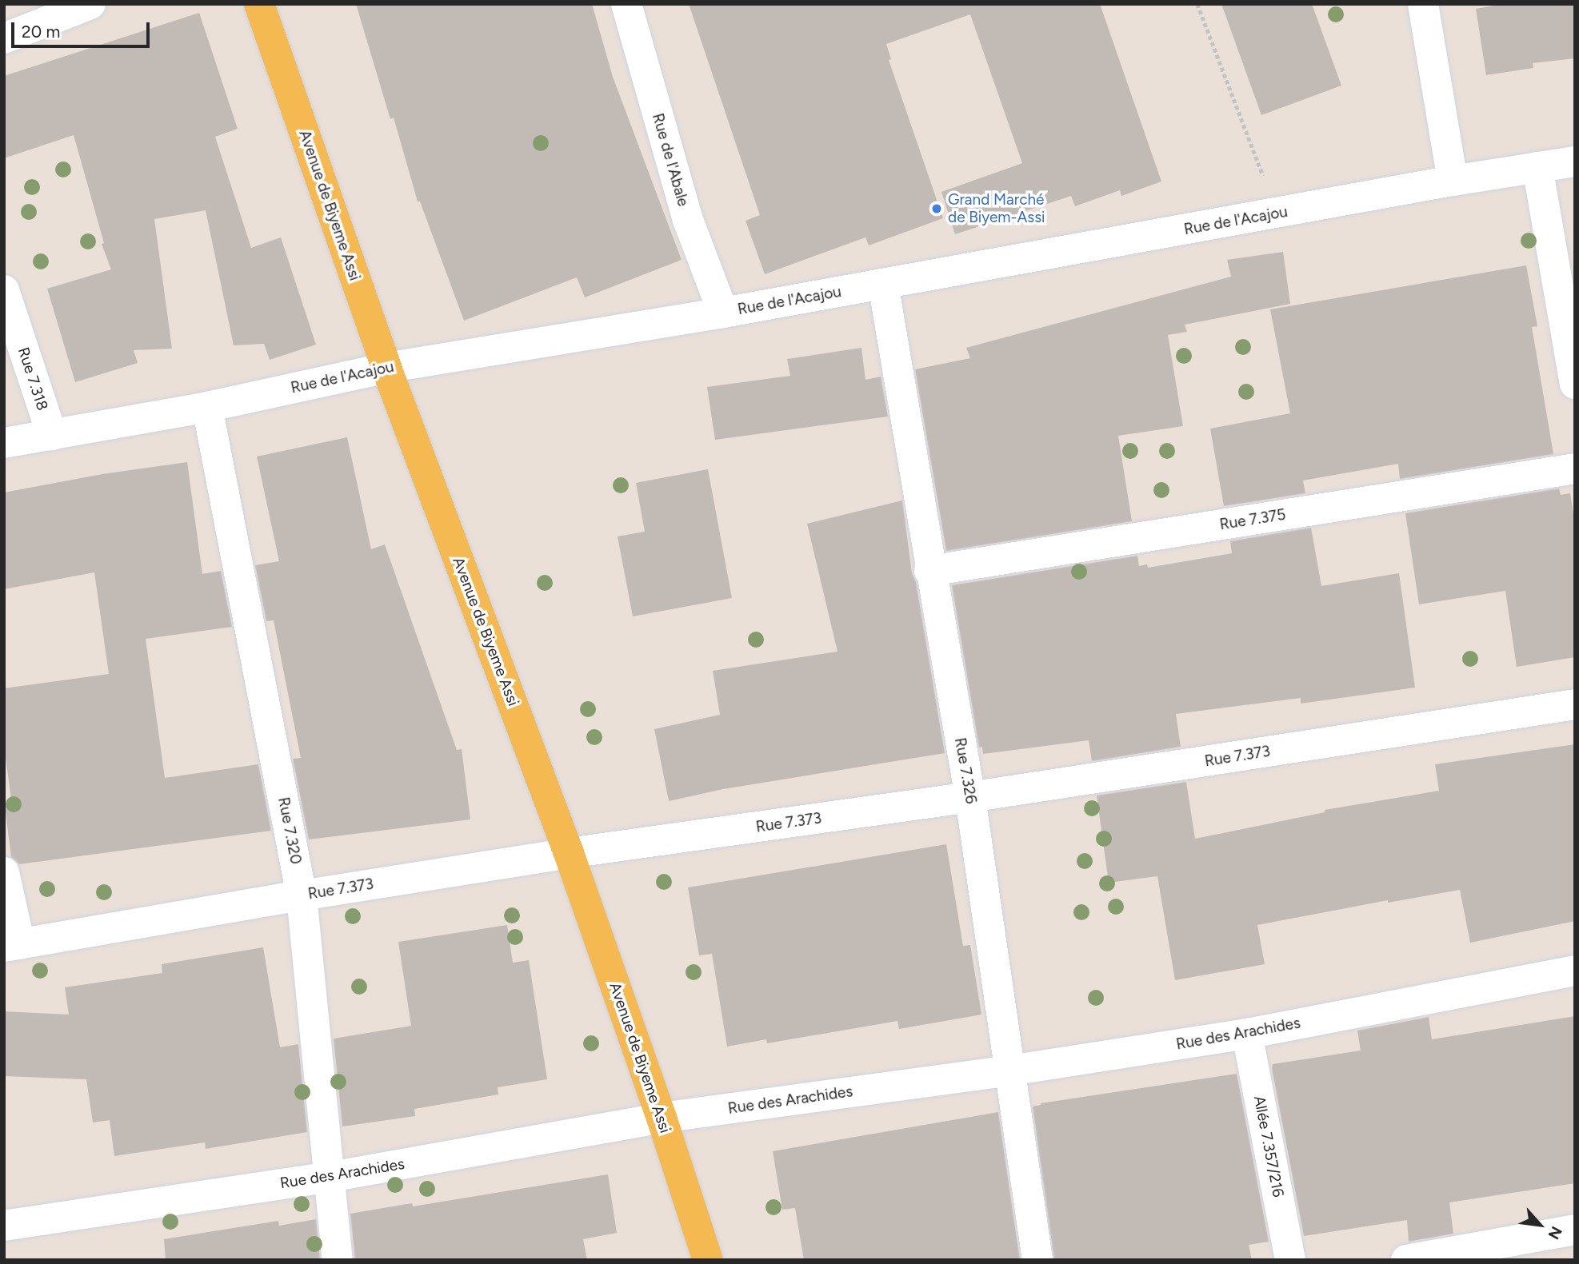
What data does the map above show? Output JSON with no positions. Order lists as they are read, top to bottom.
{
  "streets": {
    "main road": ["Avenue de Biyeme Assi"],
    "street": [
      "Rue de l'Abale",
      "Rue de l'Acajou",
      "Rue 7.318",
      "Rue 7.375",
      "Rue 7.373",
      "Rue 7.326",
      "Rue 7.320",
      "Rue des Arachides",
      "Allée 7.357/216"
    ]
  },
  "crossings": [
    ["Rue de l'Abale", "Rue de l'Acajou"],
    ["Avenue de Biyeme Assi", "Rue de l'Acajou"],
    ["Avenue de Biyeme Assi", "Rue 7.373"],
    ["Avenue de Biyeme Assi", "Rue des Arachides"],
    ["Rue de l'Acajou", "Rue 7.318"],
    ["Rue de l'Acajou", "Rue 7.326"],
    ["Rue de l'Acajou", "Rue 7.320"],
    ["Rue 7.375", "Rue 7.326"],
    ["Rue 7.373", "Rue 7.326"],
    ["Rue 7.373", "Rue 7.320"],
    ["Rue 7.326", "Rue des Arachides"],
    ["Rue 7.320", "Rue des Arachides"],
    ["Rue des Arachides", "Allée 7.357/216"]
  ],
  "places": ["Grand Marché de Biyem-Assi"],
  "scale_bar": "20 m",
  "north": "bottom right"
}
